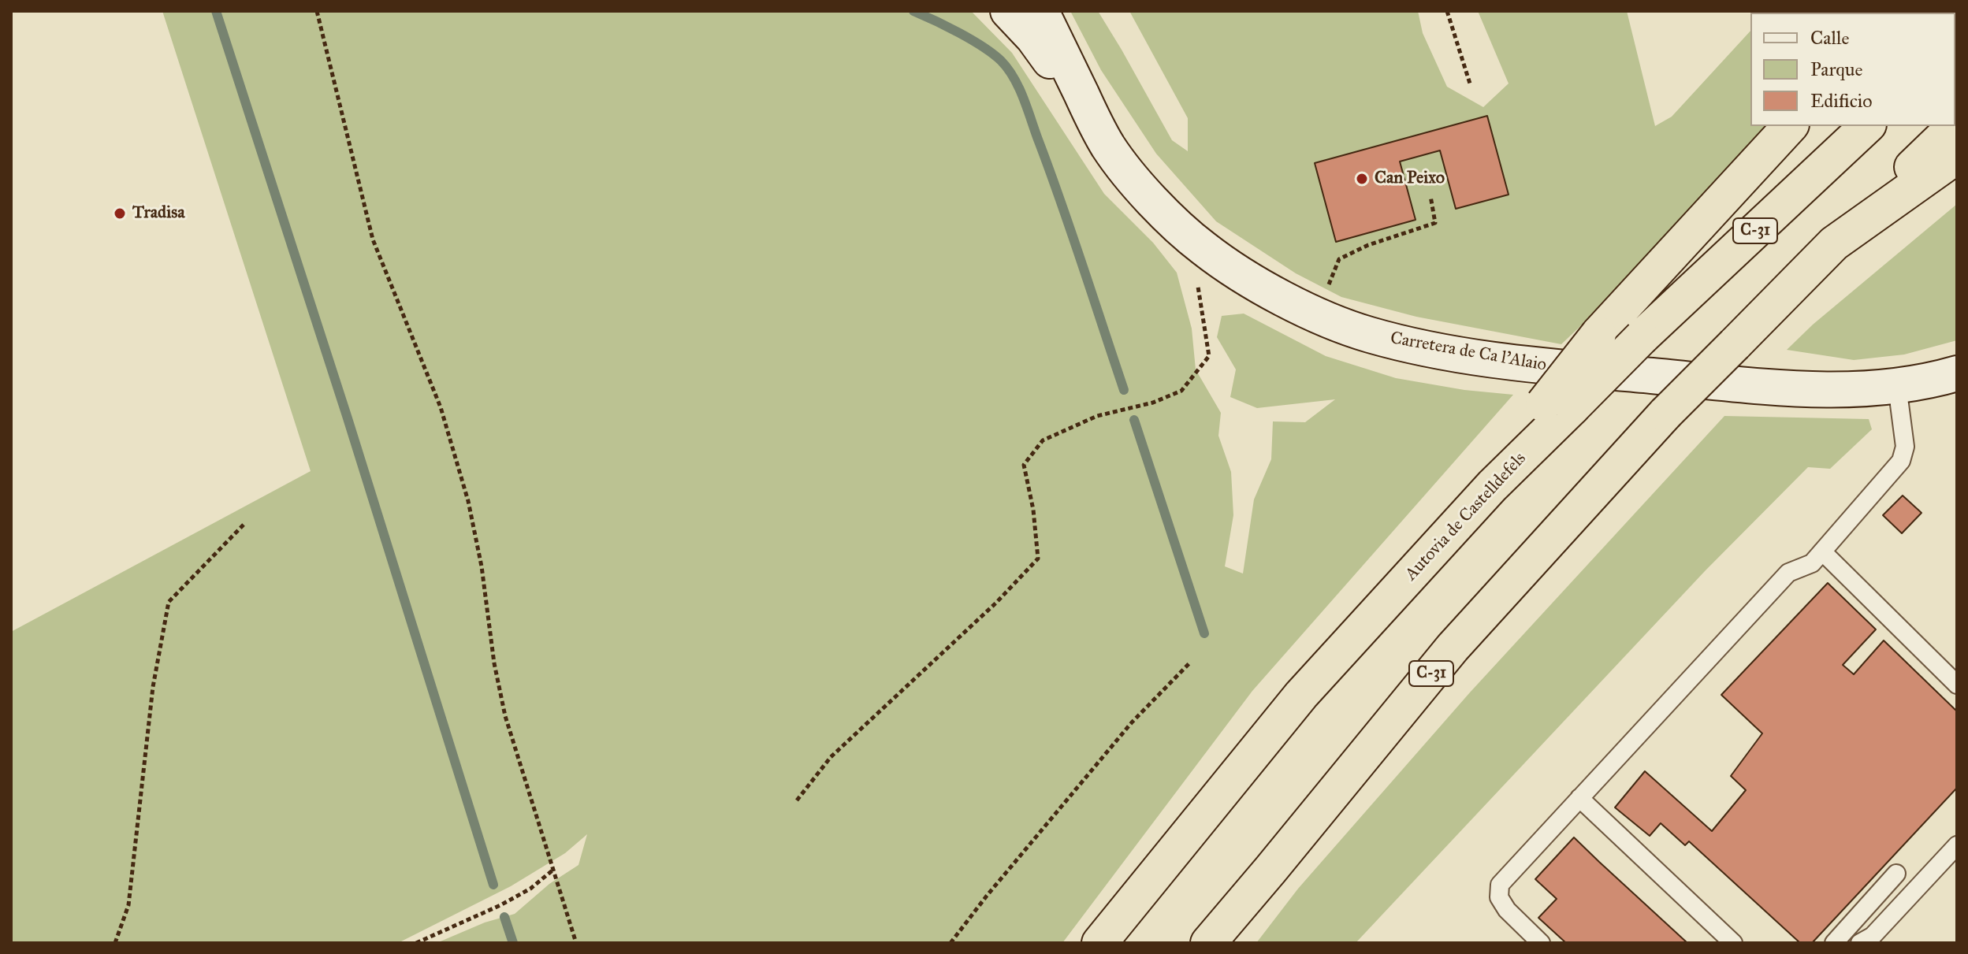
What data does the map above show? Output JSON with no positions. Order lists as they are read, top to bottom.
{
  "streets": {
    "highway": ["C-31", "Autovia de Castelldefels"],
    "street": ["Carretera de Ca l'Alaio"]
  },
  "crossings": [
    ["C-31", "Autovia de Castelldefels"]
  ],
  "places": ["Can Peixo", "Tradisa"],
  "legend": ["Calle", "Parque", "Edificio"]
}
